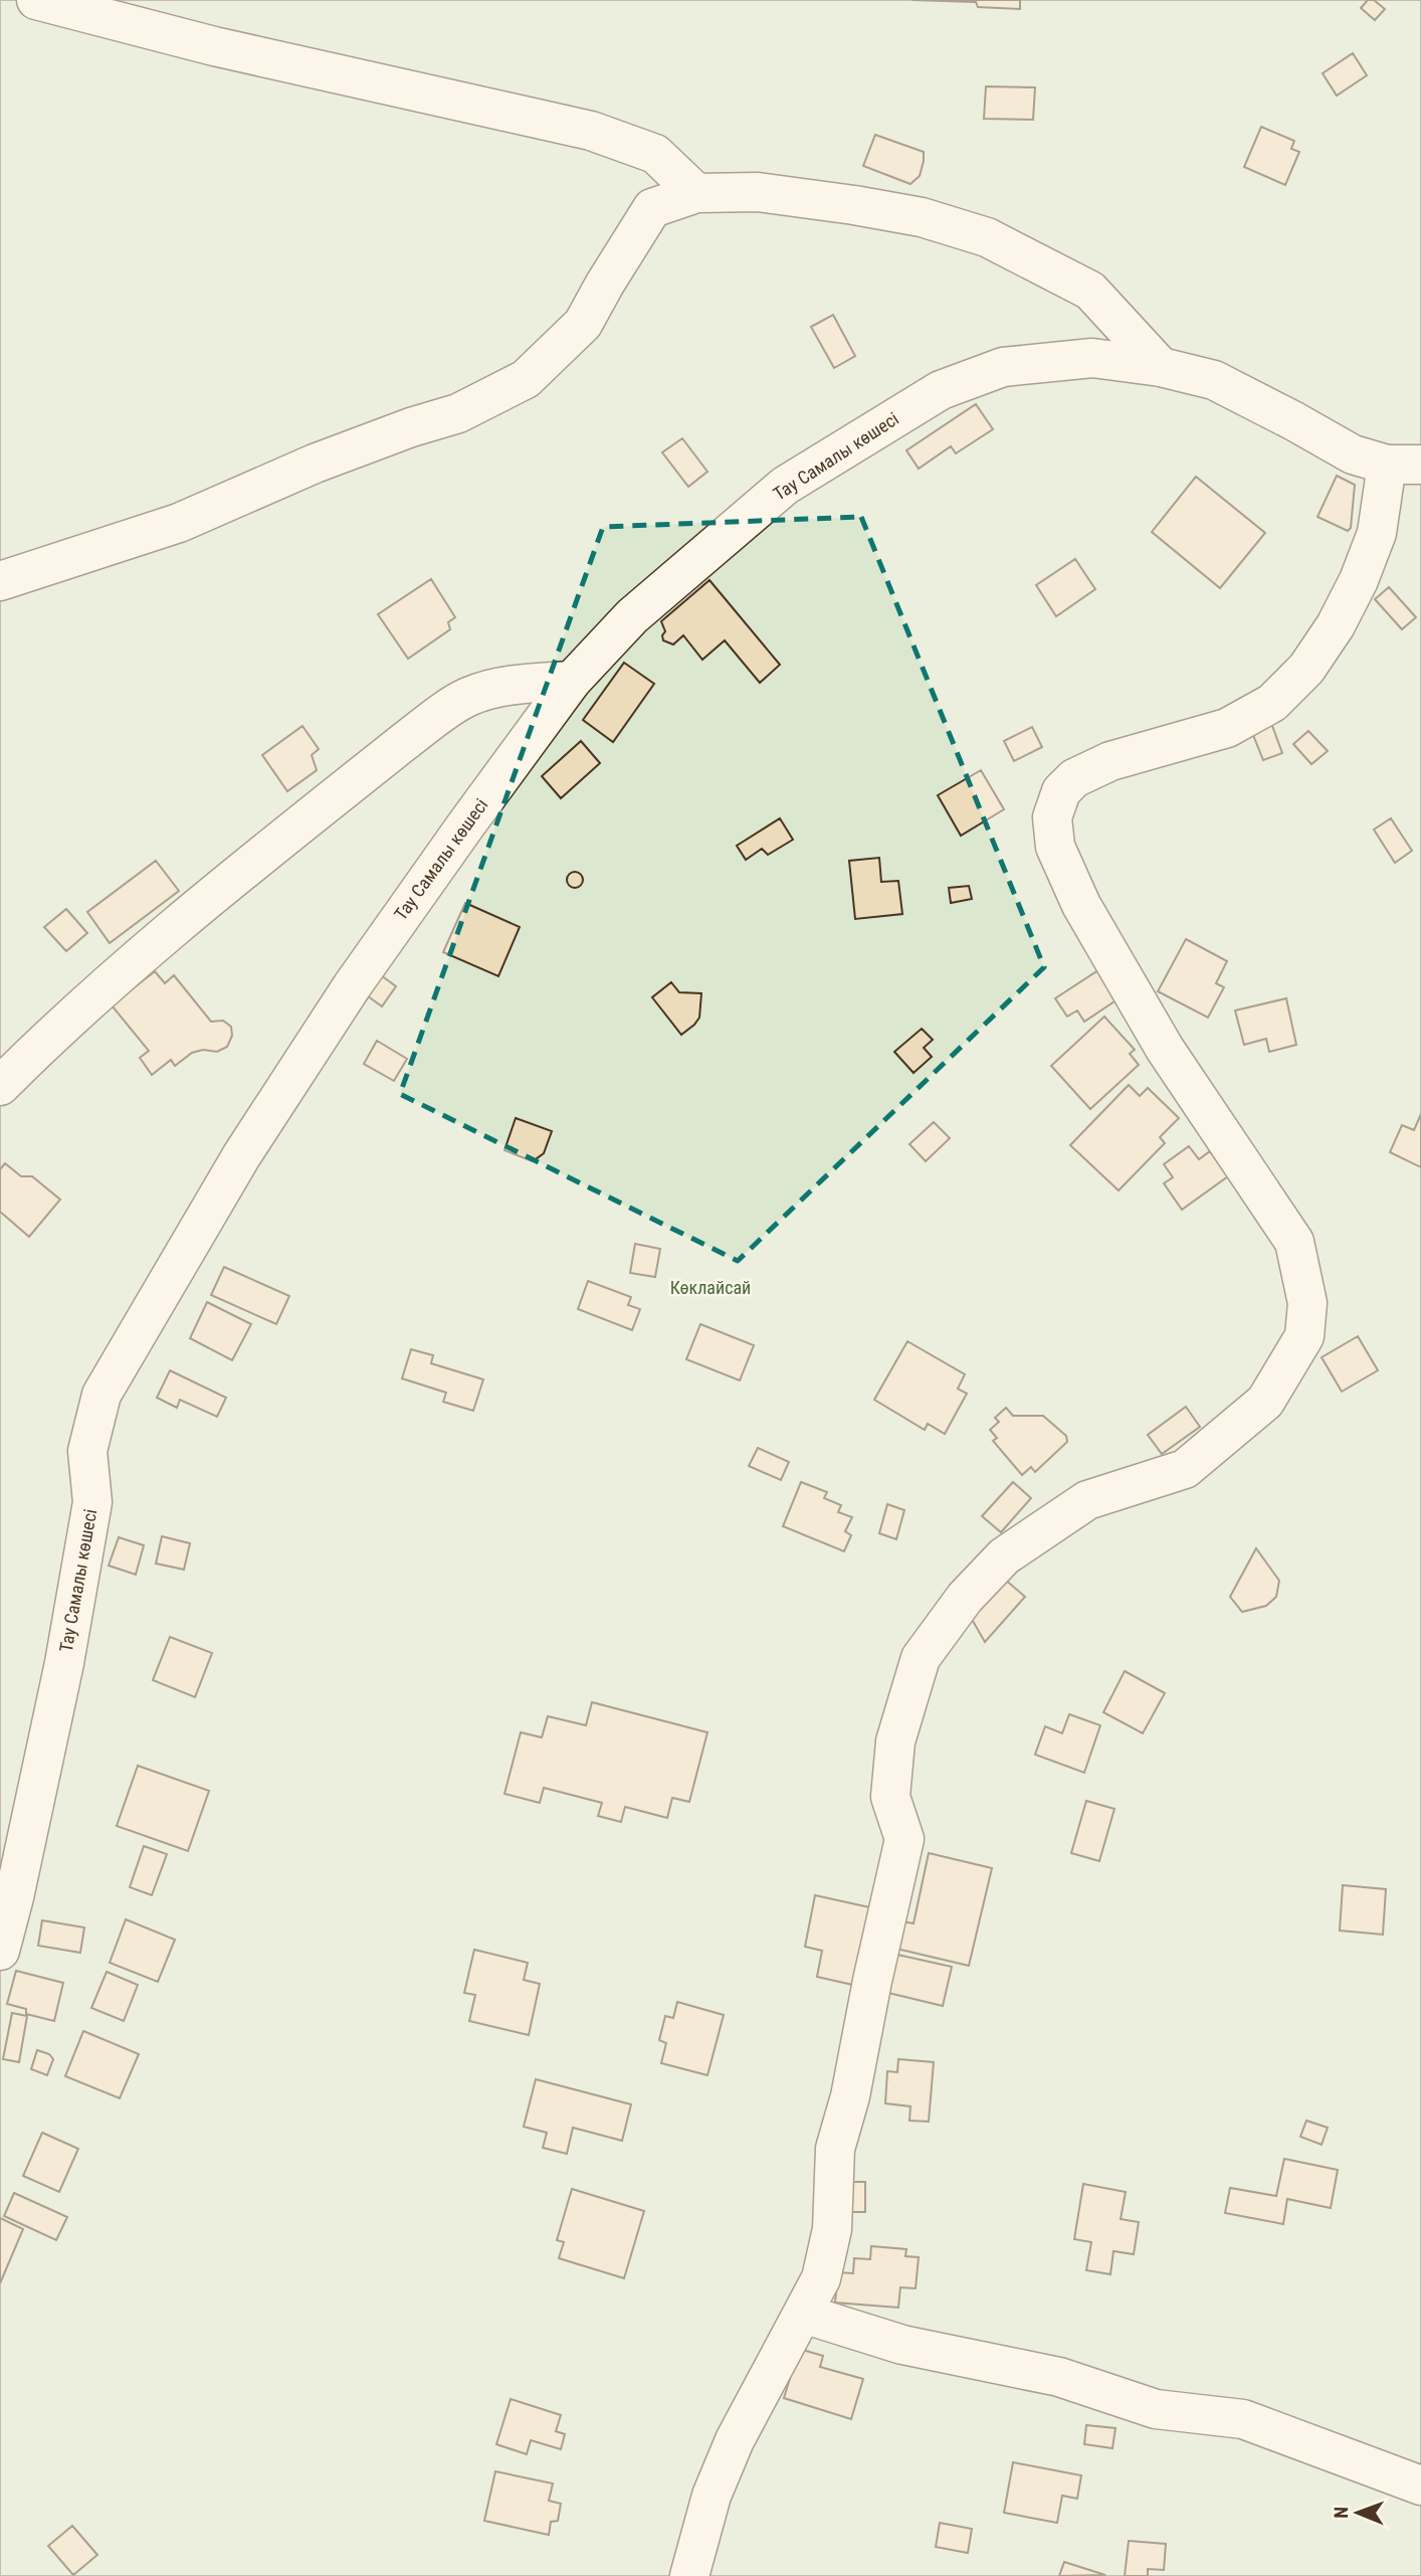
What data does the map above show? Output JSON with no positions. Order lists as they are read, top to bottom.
{
  "streets": {
    "street": ["Тау Самалы көшесі"]
  },
  "parks": ["Көклайсай"],
  "north": "left"
}
